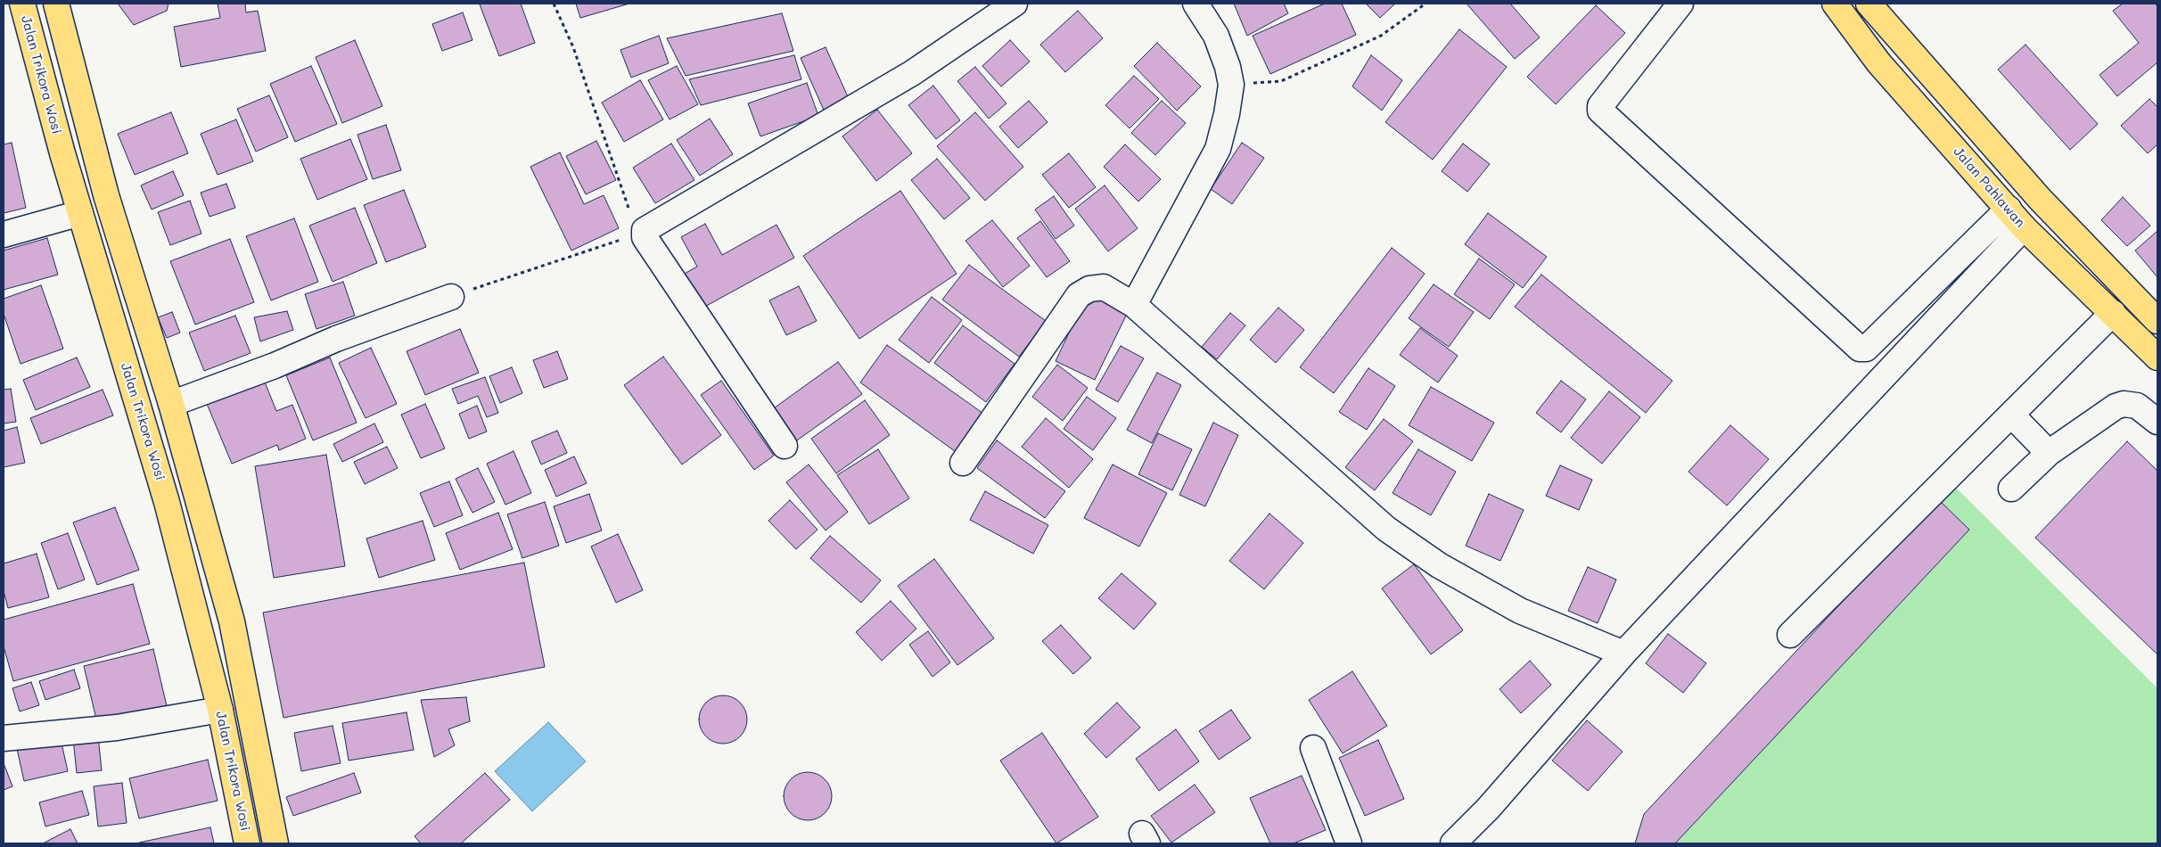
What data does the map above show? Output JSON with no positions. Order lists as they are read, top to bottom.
{
  "streets": {
    "main road": ["Jalan Trikora Wosi", "Jalan Pahlawan"]
  }
}
